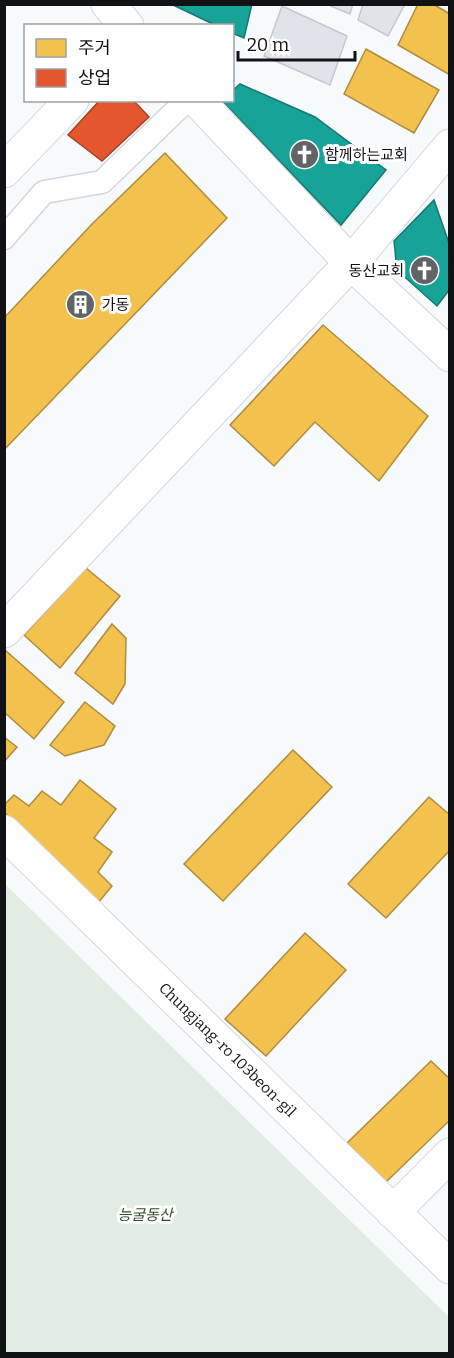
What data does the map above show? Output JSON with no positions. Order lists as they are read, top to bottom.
{
  "streets": {
    "street": ["Chungjang-ro 103beon-gil"]
  },
  "parks": ["능굴동산"],
  "places": {
    "church": ["함께하는교회", "동산교회"],
    "building": ["가동"]
  },
  "legend": ["주거", "상업"],
  "scale_bar": "20 m"
}
